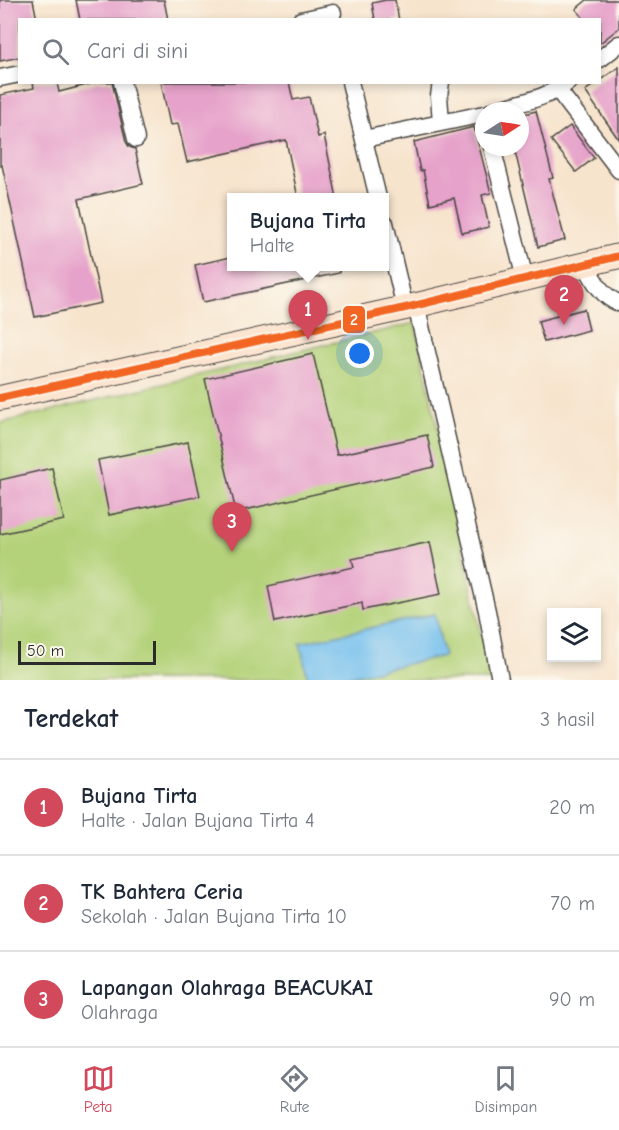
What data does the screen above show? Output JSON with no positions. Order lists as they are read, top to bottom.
{
  "lines": ["transit line 2"],
  "scale_bar": "50 m",
  "north": "right",
  "page": {
    "search": "Cari di sini",
    "popup": ["Bujana Tirta", "Halte"],
    "pins": ["2", "1", "3"],
    "scale": "50 m",
    "heading": ["Terdekat", "3 hasil"],
    "list": [
      {
        "mark": "1",
        "name": "Bujana Tirta",
        "note": "Halte · Jalan Bujana Tirta 4",
        "value": "20 m"
      },
      {
        "mark": "2",
        "name": "TK Bahtera Ceria",
        "note": "Sekolah · Jalan Bujana Tirta 10",
        "value": "70 m"
      },
      {
        "mark": "3",
        "name": "Lapangan Olahraga BEACUKAI",
        "note": "Olahraga",
        "value": "90 m"
      }
    ],
    "nav": ["Peta", "Rute", "Disimpan"]
  }
}
